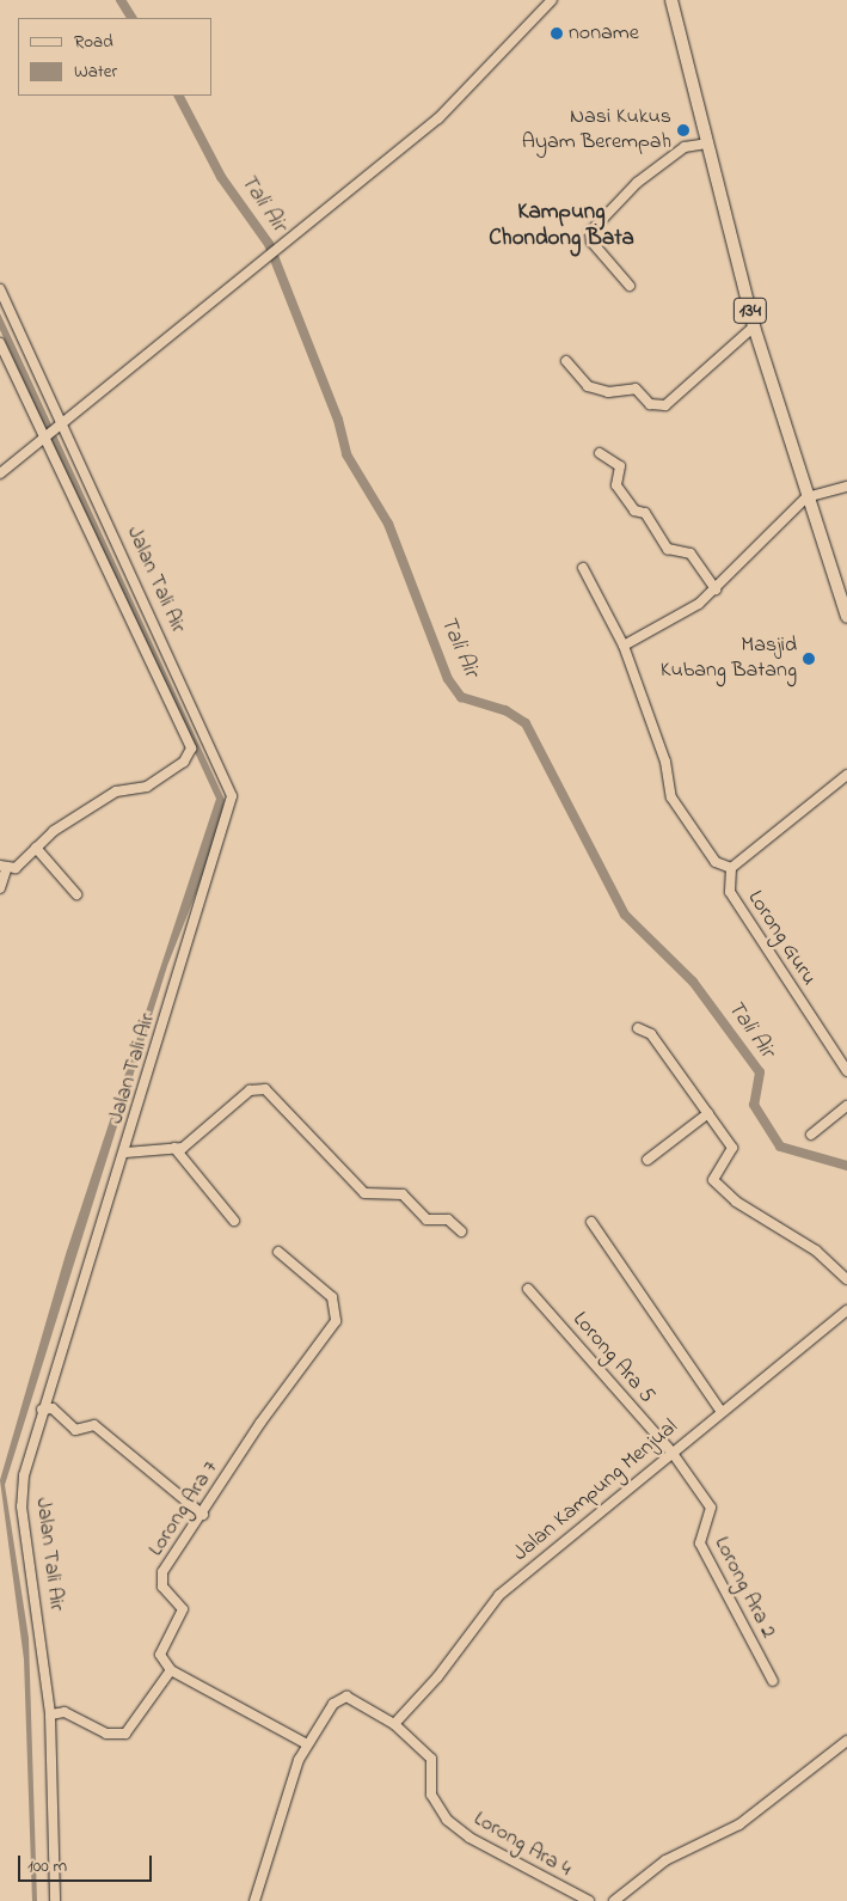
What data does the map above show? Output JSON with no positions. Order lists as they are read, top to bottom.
{
  "streets": {
    "main road": ["134"],
    "street": [
      "Jalan Tali Air",
      "Lorong Guru",
      "Lorong Ara 5",
      "Jalan Kampung Menjual",
      "Lorong Ara 7",
      "Lorong Ara 2",
      "Lorong Ara 4"
    ]
  },
  "crossings": [
    ["Lorong Ara 5", "Jalan Kampung Menjual"],
    ["Lorong Ara 5", "Lorong Ara 2"],
    ["Jalan Kampung Menjual", "Lorong Ara 2"],
    ["Jalan Kampung Menjual", "Lorong Ara 4"]
  ],
  "districts": ["Kampung Chondong Bata"],
  "water": ["Tali Air"],
  "places": ["noname", "Nasi Kukus Ayam Berempah", "Masjid Kubang Batang"],
  "legend": ["Road", "Water"],
  "scale_bar": "100 m"
}
